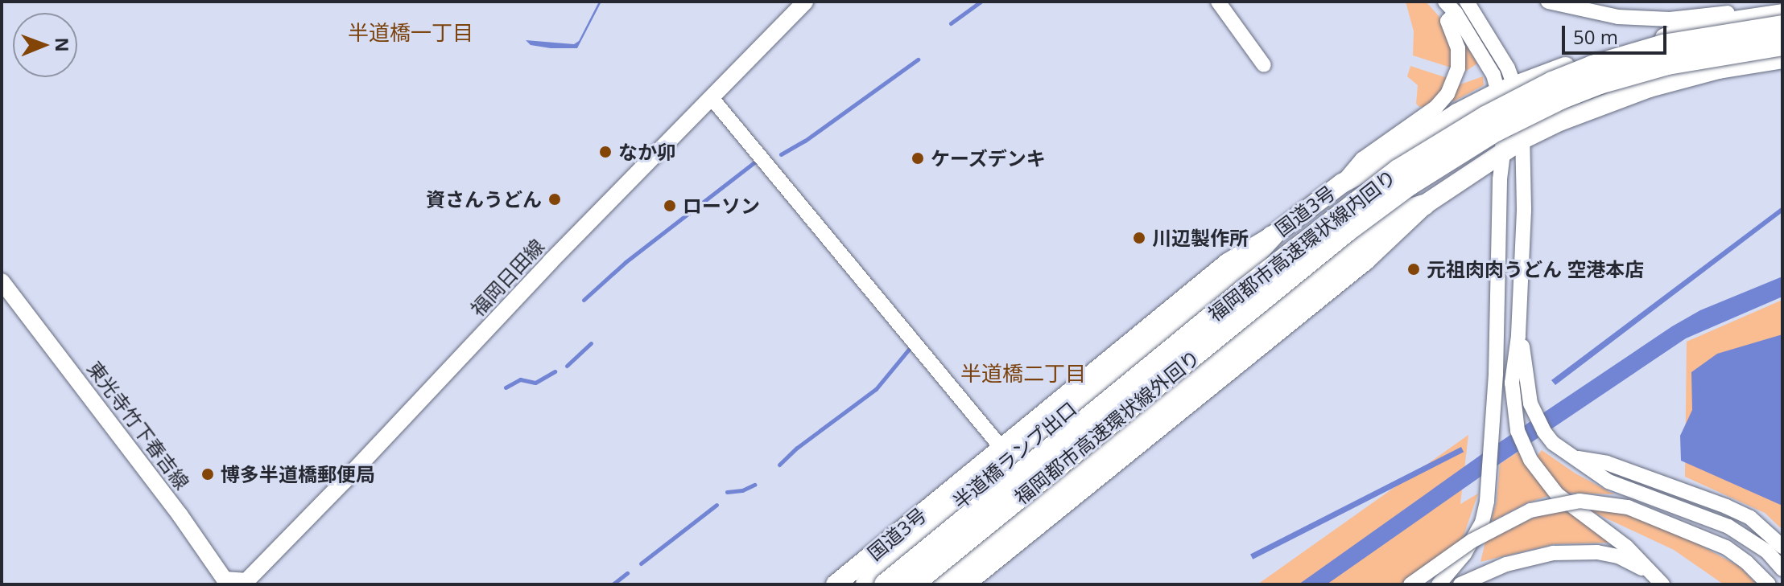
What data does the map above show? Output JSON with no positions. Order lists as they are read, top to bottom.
{
  "streets": {
    "highway": [
      "国道3号",
      "福岡都市高速環状線内回り",
      "福岡都市高速環状線外回り",
      "半道橋ランプ出口"
    ],
    "main road": ["福岡日田線", "東光寺竹下春吉線"]
  },
  "crossings": [
    ["国道3号", "福岡都市高速環状線内回り"],
    ["国道3号", "半道橋ランプ出口"],
    ["福岡都市高速環状線内回り", "福岡都市高速環状線外回り"],
    ["福岡日田線", "東光寺竹下春吉線"]
  ],
  "districts": ["半道橋一丁目", "半道橋二丁目"],
  "places": [
    "なか卯",
    "ケーズデンキ",
    "資さんうどん",
    "ローソン",
    "川辺製作所",
    "元祖肉肉うどん 空港本店",
    "博多半道橋郵便局"
  ],
  "scale_bar": "50 m",
  "north": "right"
}
